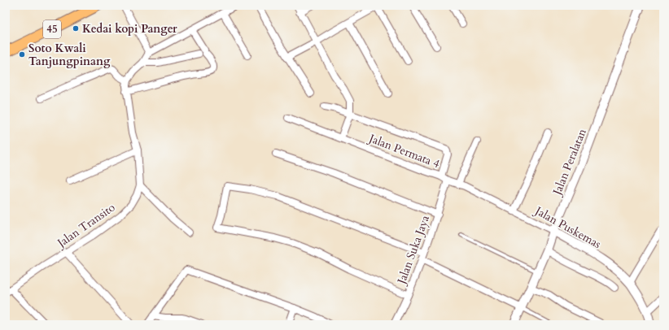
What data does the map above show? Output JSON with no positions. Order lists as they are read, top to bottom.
{
  "streets": {
    "main road": ["45"],
    "street": [
      "Jalan Permata 4",
      "Jalan Peralatan",
      "Jalan Transito",
      "Jalan Puskemas",
      "Jalan Suka Jaya"
    ]
  },
  "crossings": [
    ["Jalan Peralatan", "Jalan Puskemas"],
    ["Jalan Puskemas", "Jalan Suka Jaya"]
  ],
  "places": ["Kedai kopi Panger", "Soto Kwali Tanjungpinang"]
}
